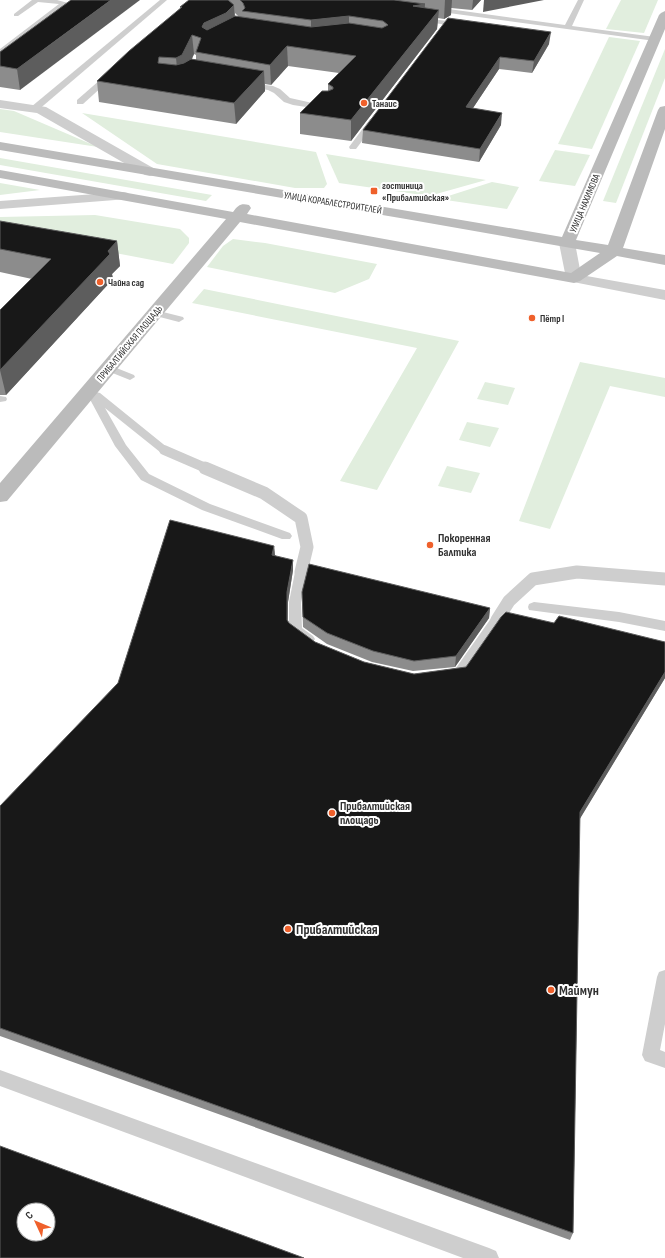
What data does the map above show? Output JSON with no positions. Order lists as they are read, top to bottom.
{
  "streets": {
    "main road": ["УЛИЦА КОРАБЛЕСТРОИТЕЛЕЙ", "УЛИЦА НАХИМОВА", "ПРИБАЛТИЙСКАЯ ПЛОЩАДЬ"]
  },
  "crossings": [
    ["УЛИЦА КОРАБЛЕСТРОИТЕЛЕЙ", "УЛИЦА НАХИМОВА"],
    ["УЛИЦА КОРАБЛЕСТРОИТЕЛЕЙ", "ПРИБАЛТИЙСКАЯ ПЛОЩАДЬ"]
  ],
  "places": {
    "other": [
      "Танаис",
      "Чайна сад",
      "Пётр I",
      "Покоренная Балтика",
      "Прибалтийская площадь",
      "Прибалтийская",
      "Маймун"
    ],
    "transit": ["гостиница «Прибалтийская»"]
  },
  "north": "top left"
}
